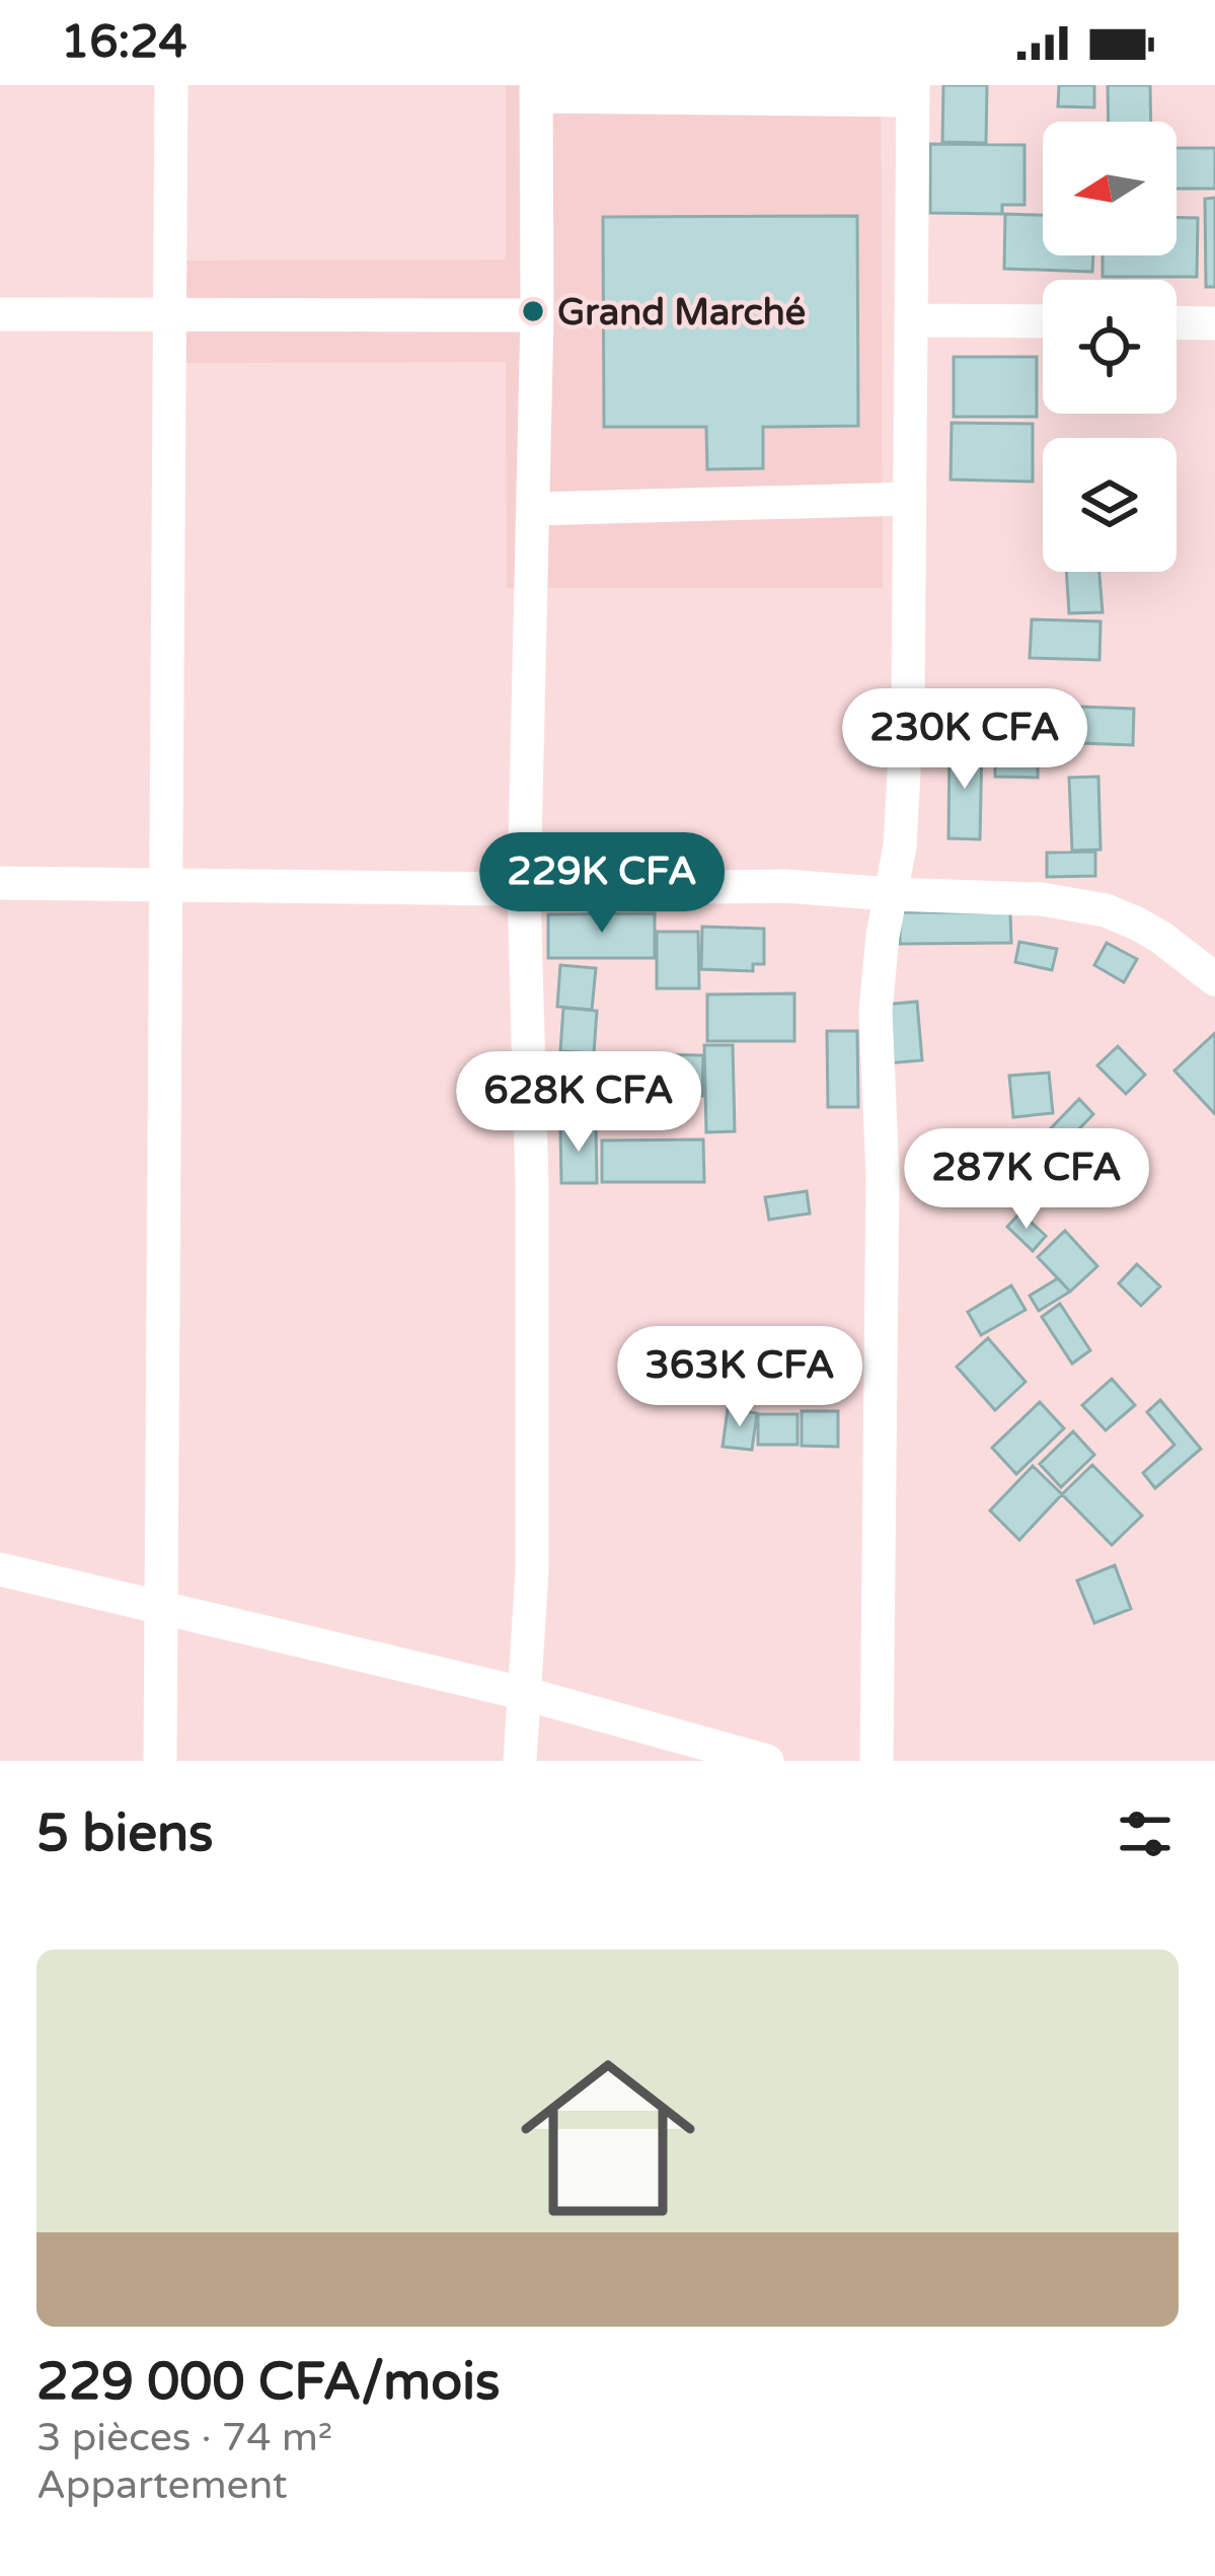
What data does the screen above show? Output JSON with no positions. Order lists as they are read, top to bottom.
{
  "places": ["Grand Marché"],
  "north": "left",
  "page": {
    "status": "16:24",
    "price": [
      "230K CFA",
      "229K CFA",
      "628K CFA",
      "287K CFA",
      "363K CFA"
    ],
    "heading": "5 biens",
    "list": [
      {
        "name": "229 000 CFA/mois",
        "note": "3 pièces · 74 m² · Appartement"
      }
    ]
  }
}
